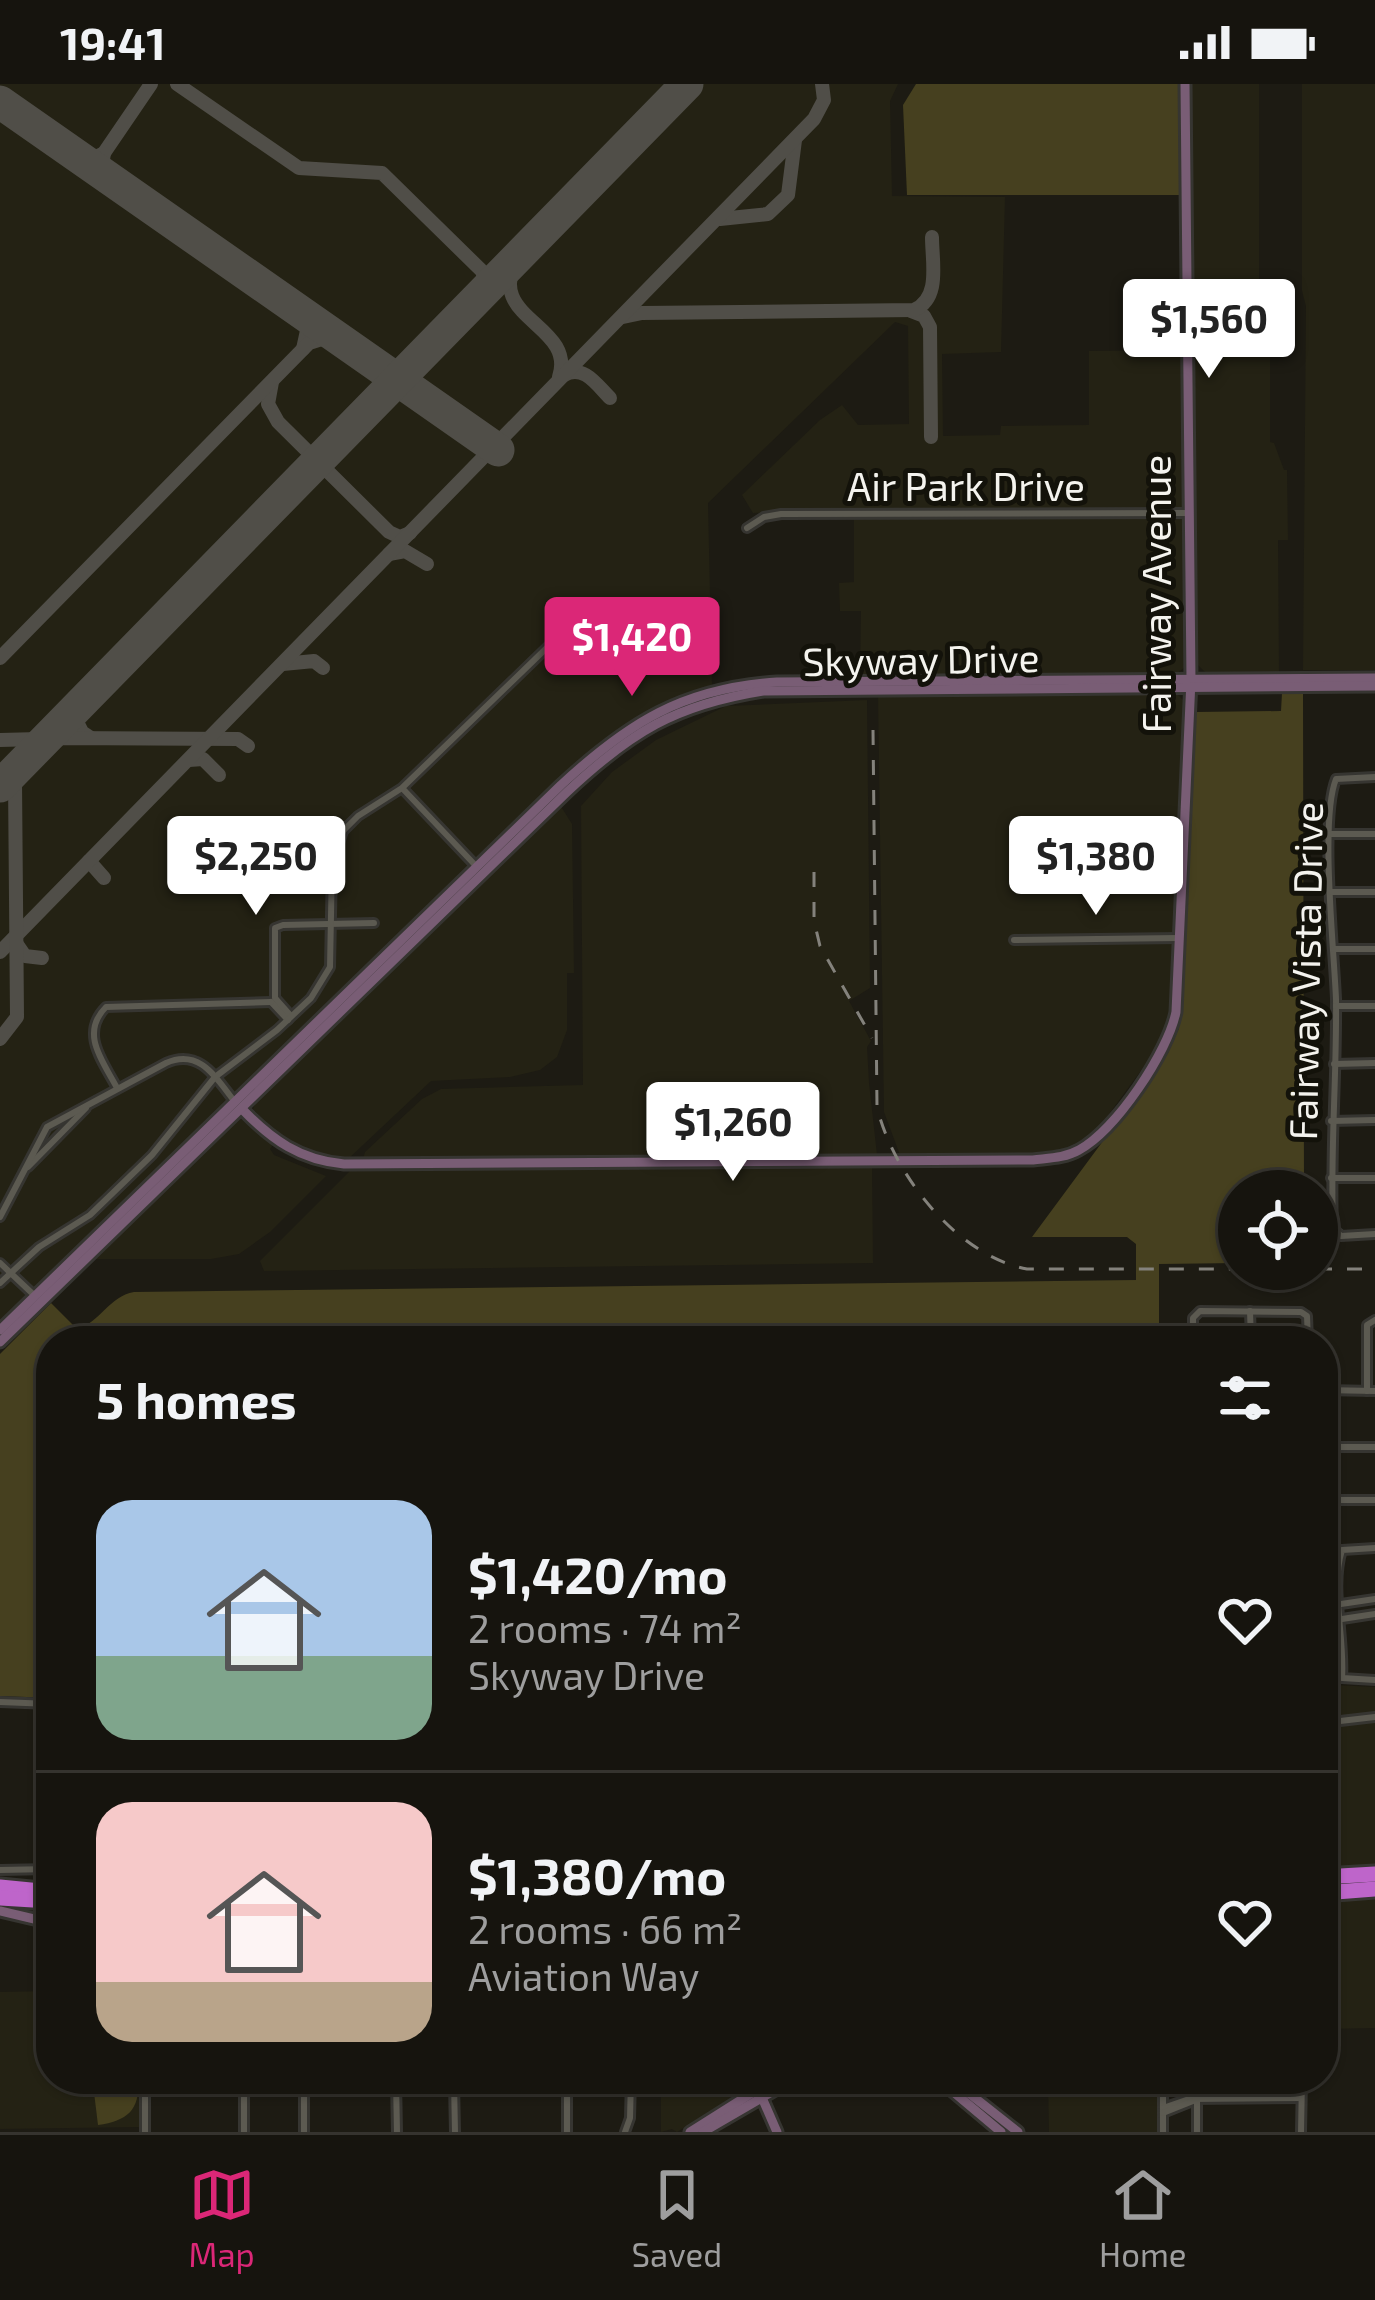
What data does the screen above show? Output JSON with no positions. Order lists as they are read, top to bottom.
{
  "streets": {
    "street": [
      "Air Park Drive",
      "Fairway Avenue",
      "Skyway Drive",
      "Fairway Vista Drive"
    ]
  },
  "crossings": [
    ["Air Park Drive", "Fairway Avenue"],
    ["Fairway Avenue", "Skyway Drive"]
  ],
  "page": {
    "status": "19:41",
    "price": [
      "$1,560",
      "$1,420",
      "$2,250",
      "$1,380",
      "$1,260"
    ],
    "heading": "5 homes",
    "list": [
      {
        "name": "$1,420/mo",
        "note": "2 rooms · 74 m² · Skyway Drive"
      },
      {
        "name": "$1,380/mo",
        "note": "2 rooms · 66 m² · Aviation Way"
      }
    ],
    "tabs": ["Map", "Saved", "Home"]
  }
}
